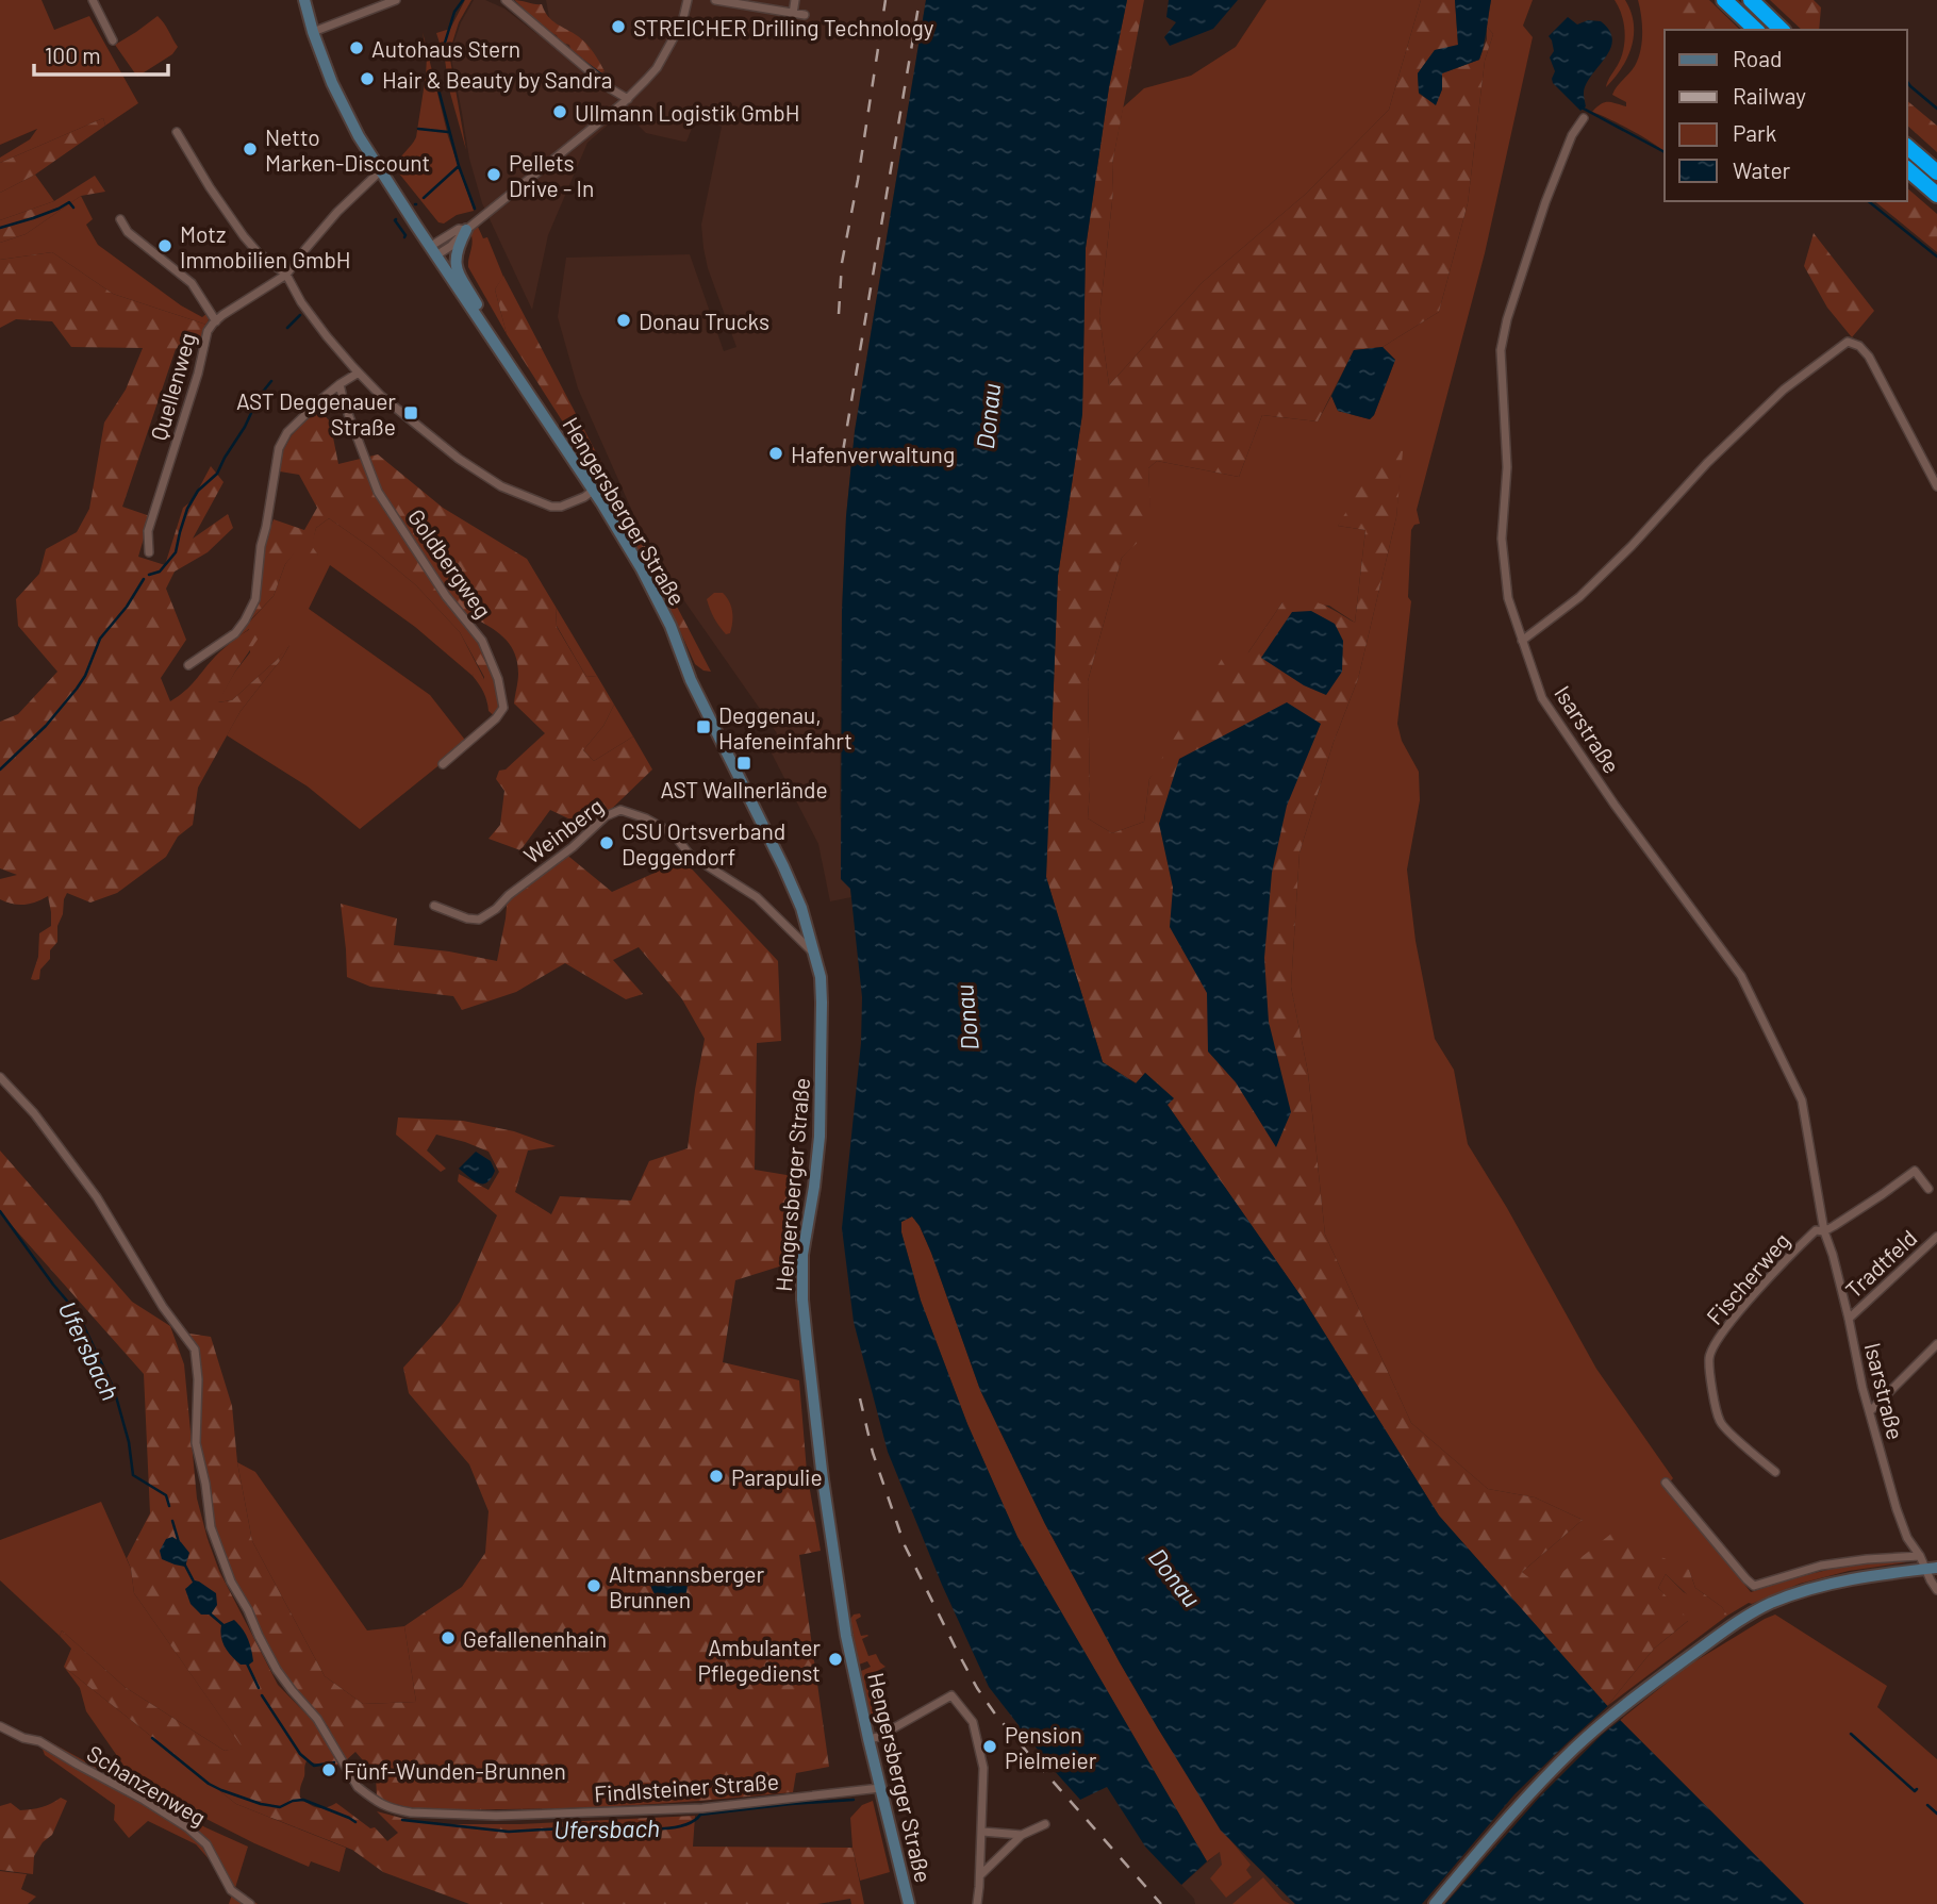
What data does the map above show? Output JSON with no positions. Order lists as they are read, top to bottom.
{
  "streets": {
    "main road": ["Hengersberger Straße"],
    "street": [
      "Quellenweg",
      "Goldbergweg",
      "Isarstraße",
      "Weinberg",
      "Tradtfeld",
      "Fischerweg",
      "Schanzenweg",
      "Findlsteiner Straße"
    ]
  },
  "crossings": [
    ["Quellenweg", "Hengersberger Straße"],
    ["Hengersberger Straße", "Weinberg"],
    ["Hengersberger Straße", "Findlsteiner Straße"],
    ["Isarstraße", "Tradtfeld"],
    ["Isarstraße", "Fischerweg"]
  ],
  "water": ["Donau", "Ufersbach"],
  "places": {
    "other": [
      "STREICHER Drilling Technology",
      "Autohaus Stern",
      "Hair & Beauty by Sandra",
      "Ullmann Logistik GmbH",
      "Netto Marken-Discount",
      "Pellets Drive - In",
      "Motz Immobilien GmbH",
      "Donau Trucks",
      "Hafenverwaltung",
      "CSU Ortsverband Deggendorf",
      "Parapulie",
      "Altmannsberger Brunnen",
      "Gefallenenhain",
      "Ambulanter Pflegedienst",
      "Pension Pielmeier",
      "Fünf-Wunden-Brunnen"
    ],
    "transit": ["AST Deggenauer Straße", "Deggenau, Hafeneinfahrt", "AST Wallnerlände"]
  },
  "legend": [
    "Road",
    "Railway",
    "Park",
    "Water"
  ],
  "scale_bar": "100 m"
}
